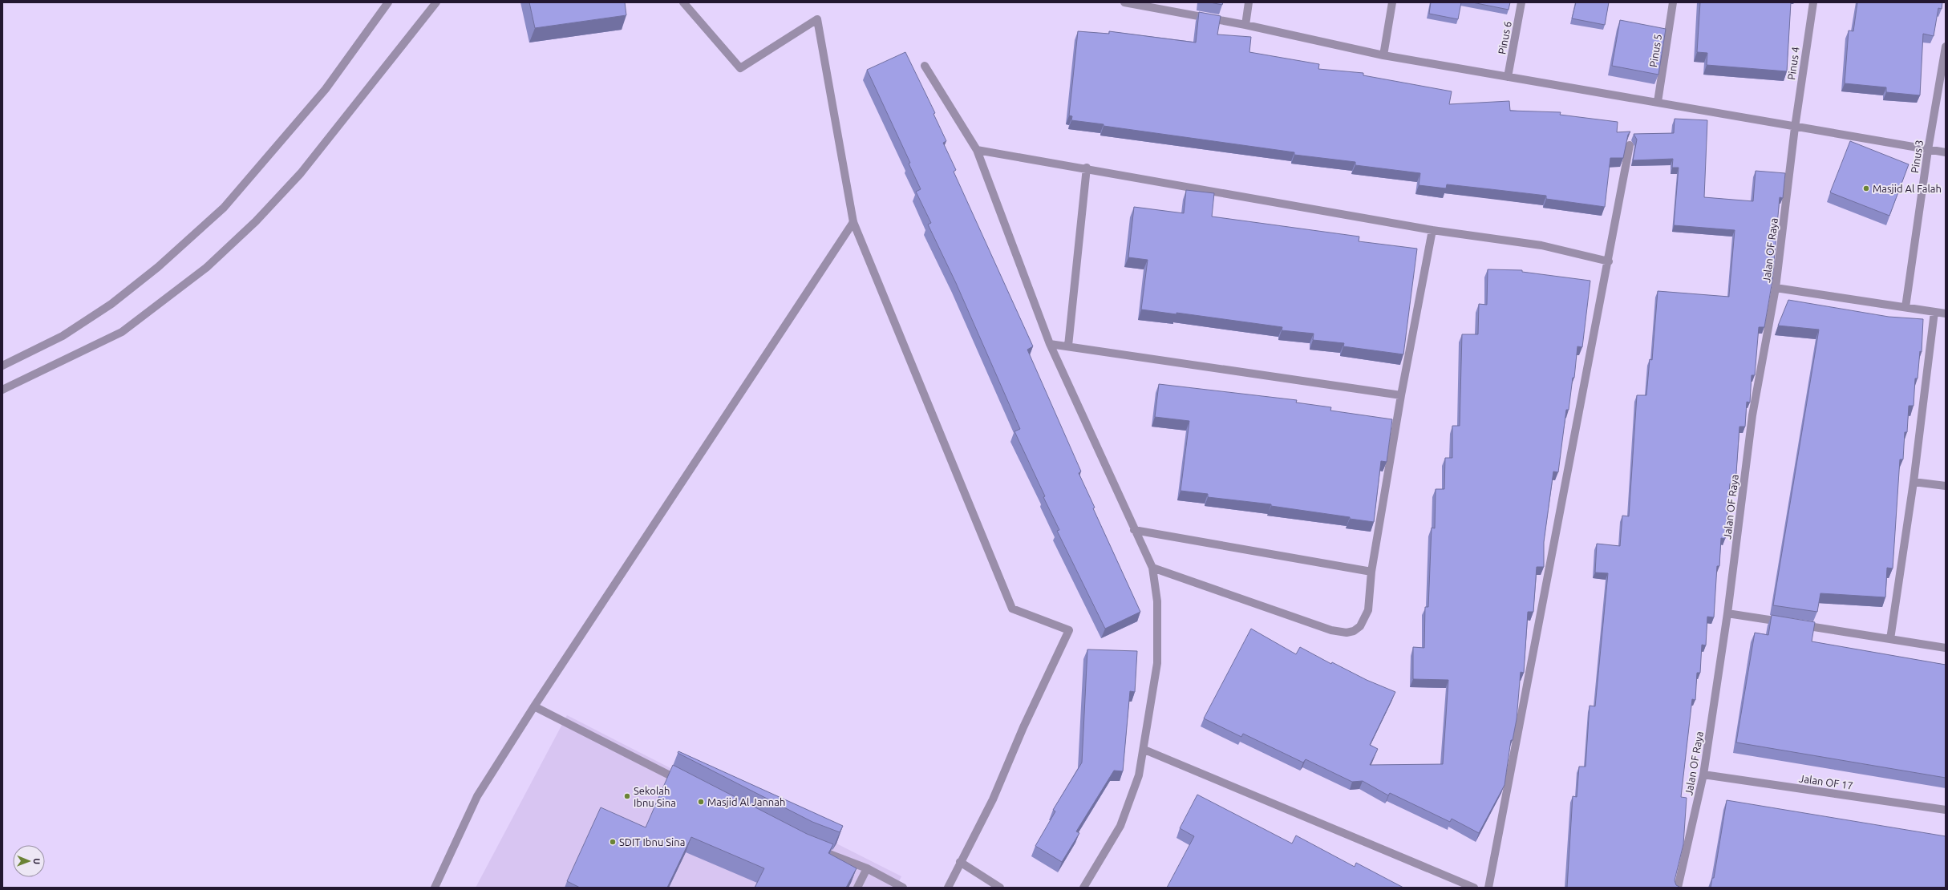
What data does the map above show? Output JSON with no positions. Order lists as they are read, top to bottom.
{
  "streets": {
    "street": [
      "Pinus 6",
      "Pinus 5",
      "Pinus 4",
      "Pinus 3",
      "Jalan OF Raya",
      "Jalan OF 17"
    ]
  },
  "crossings": [
    ["Pinus 4", "Jalan OF Raya"],
    ["Jalan OF Raya", "Jalan OF 17"]
  ],
  "places": [
    "Masjid Al Falah",
    "Sekolah Ibnu Sina",
    "Masjid Al Jannah",
    "SDIT Ibnu Sina"
  ],
  "north": "right"
}
